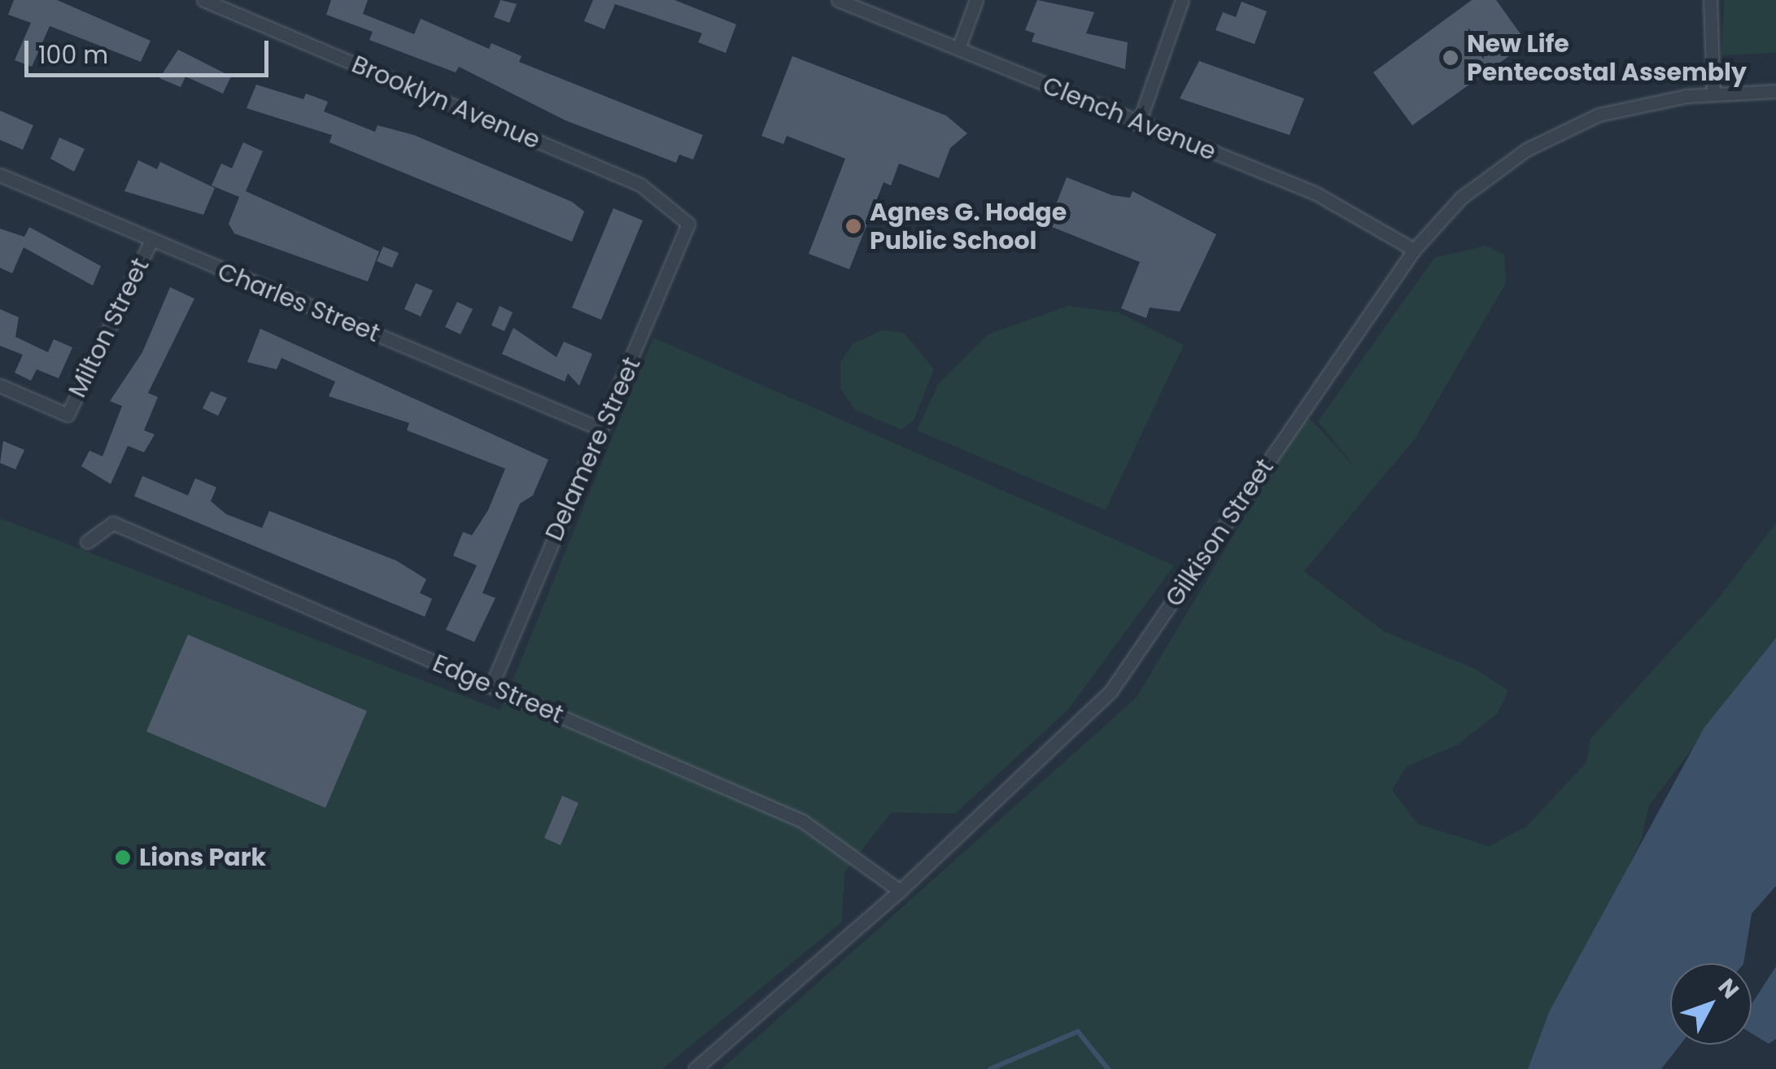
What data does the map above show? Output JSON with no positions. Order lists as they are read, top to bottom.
{
  "streets": {
    "street": [
      "Brooklyn Avenue",
      "Clench Avenue",
      "Charles Street",
      "Milton Street",
      "Delamere Street",
      "Gilkison Street",
      "Edge Street"
    ]
  },
  "crossings": [
    ["Brooklyn Avenue", "Delamere Street"],
    ["Clench Avenue", "Gilkison Street"],
    ["Charles Street", "Milton Street"],
    ["Charles Street", "Delamere Street"],
    ["Delamere Street", "Edge Street"],
    ["Gilkison Street", "Edge Street"]
  ],
  "places": ["New Life Pentecostal Assembly", "Agnes G. Hodge Public School", "Lions Park"],
  "scale_bar": "100 m",
  "north": "top right"
}
